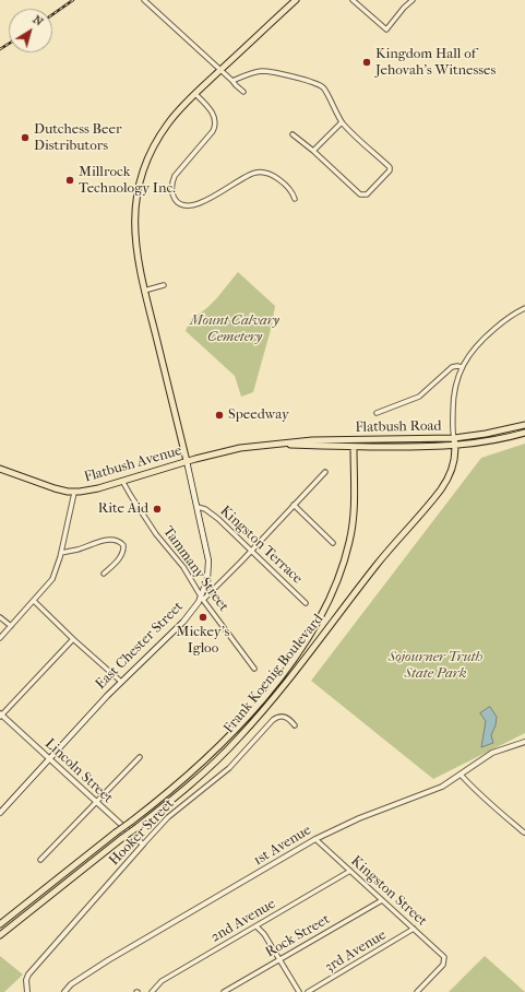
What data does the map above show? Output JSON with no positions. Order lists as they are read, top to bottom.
{
  "streets": {
    "main road": [
      "Flatbush Road",
      "Flatbush Avenue",
      "East Chester Street",
      "Frank Koenig Boulevard"
    ],
    "street": [
      "Kingston Terrace",
      "Tammany Street",
      "Lincoln Street",
      "Hooker Street",
      "1st Avenue",
      "Kingston Street",
      "2nd Avenue",
      "Rock Street",
      "3rd Avenue"
    ]
  },
  "crossings": [
    ["Flatbush Road", "Flatbush Avenue"],
    ["Flatbush Road", "Frank Koenig Boulevard"],
    ["Flatbush Avenue", "Tammany Street"],
    ["Flatbush Avenue", "East Chester Street"],
    ["Kingston Terrace", "East Chester Street"],
    ["Tammany Street", "East Chester Street"],
    ["East Chester Street", "Lincoln Street"],
    ["Lincoln Street", "Hooker Street"],
    ["1st Avenue", "Kingston Street"],
    ["Kingston Street", "2nd Avenue"],
    ["Kingston Street", "Rock Street"],
    ["Kingston Street", "3rd Avenue"]
  ],
  "parks": ["Mount Calvary Cemetery", "Sojourner Truth State Park"],
  "places": [
    "Kingdom Hall of Jehovah's Witnesses",
    "Dutchess Beer Distributors",
    "Millrock Technology Inc.",
    "Speedway",
    "Rite Aid",
    "Mickey's Igloo"
  ],
  "north": "top right"
}
